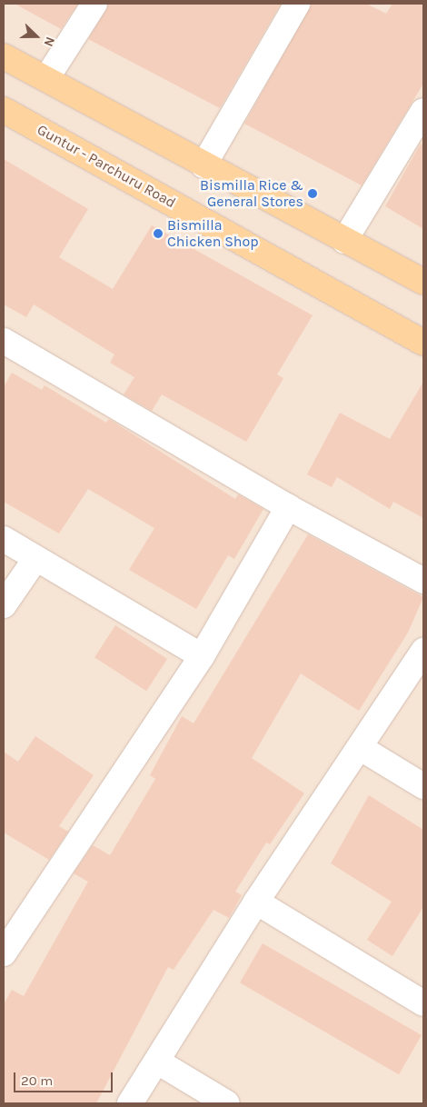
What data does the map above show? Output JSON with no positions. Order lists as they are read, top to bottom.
{
  "streets": {
    "main road": ["Guntur - Parchuru Road"]
  },
  "places": ["Bismilla Rice & General Stores", "Bismilla Chicken Shop"],
  "scale_bar": "20 m",
  "north": "right"
}
